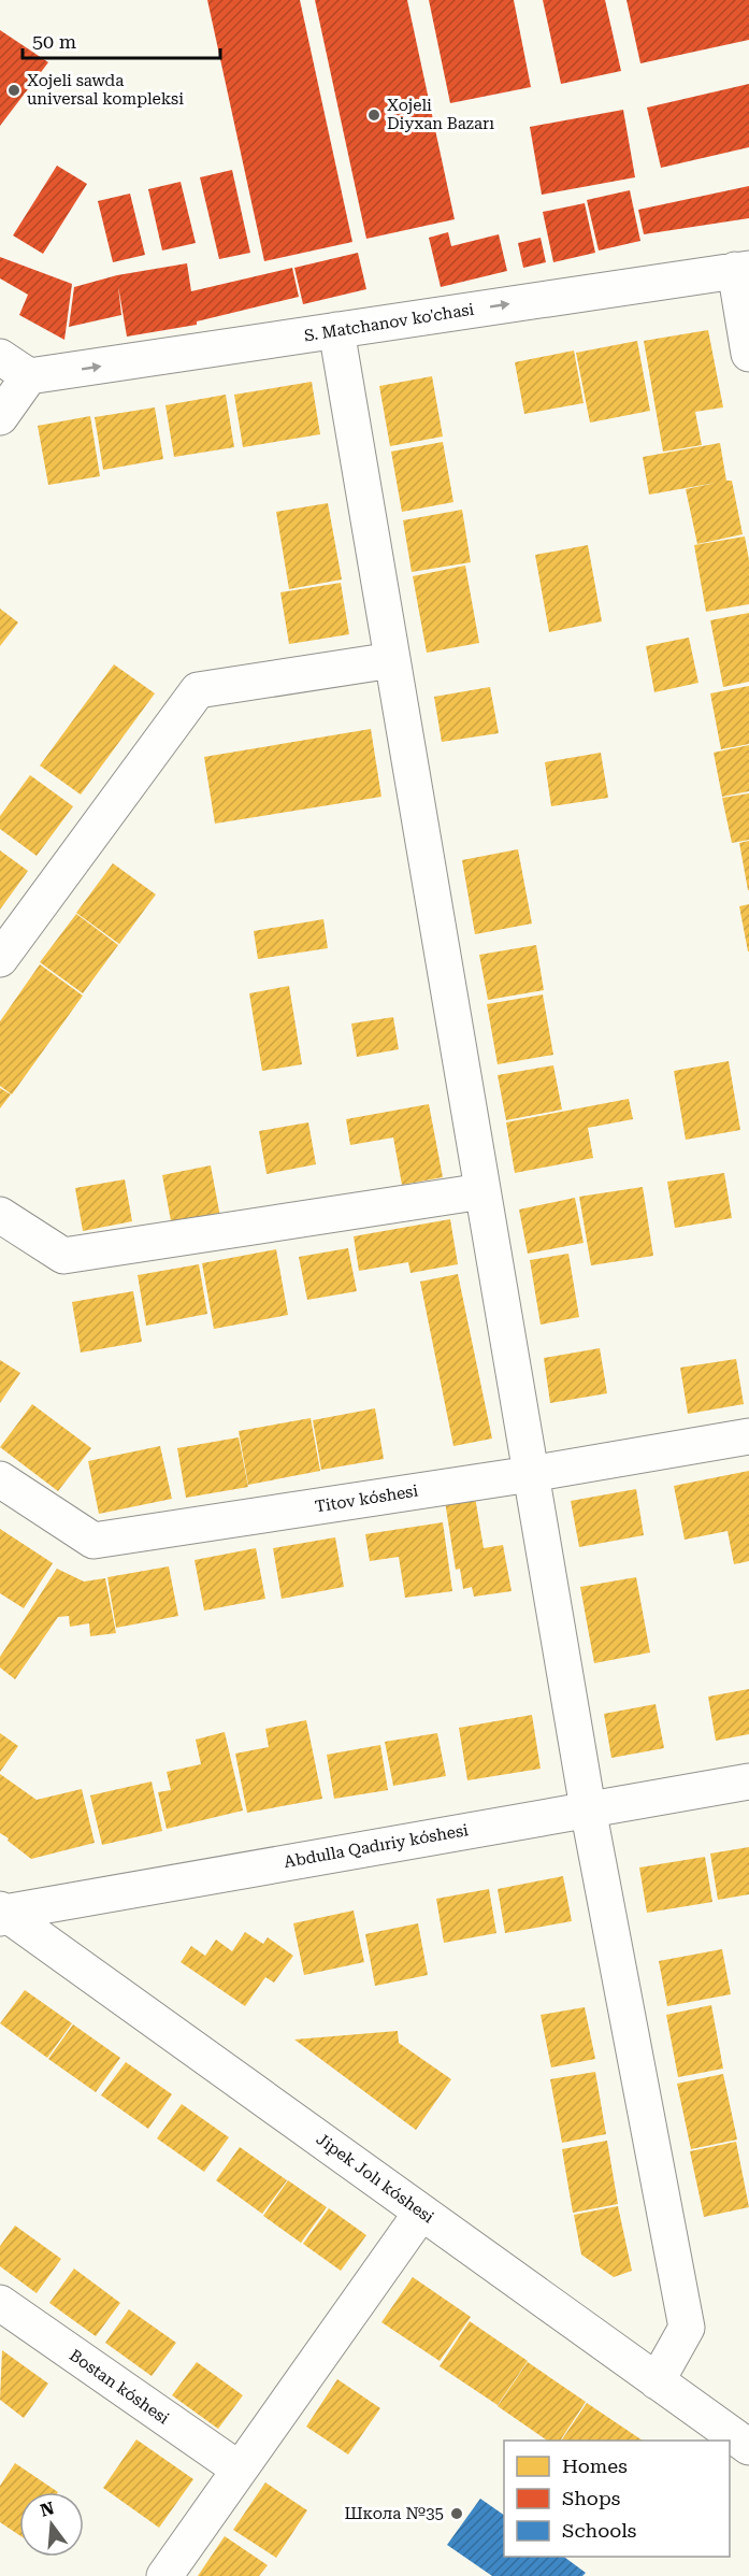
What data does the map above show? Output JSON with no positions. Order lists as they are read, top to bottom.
{
  "streets": {
    "street": [
      "S. Matchanov ko'chasi",
      "Titov kóshesi",
      "Abdulla Qadıriy kóshesi",
      "Jipek Jolı kóshesi",
      "Bostan kóshesi"
    ]
  },
  "crossings": [
    ["Abdulla Qadıriy kóshesi", "Jipek Jolı kóshesi"]
  ],
  "one_way": ["S. Matchanov ko'chasi"],
  "places": ["Xojeli sawda universal kompleksi", "Xojeli Diyxan Bazarı", "Школа №35"],
  "legend": ["Homes", "Shops", "Schools"],
  "scale_bar": "50 m",
  "north": "top"
}
